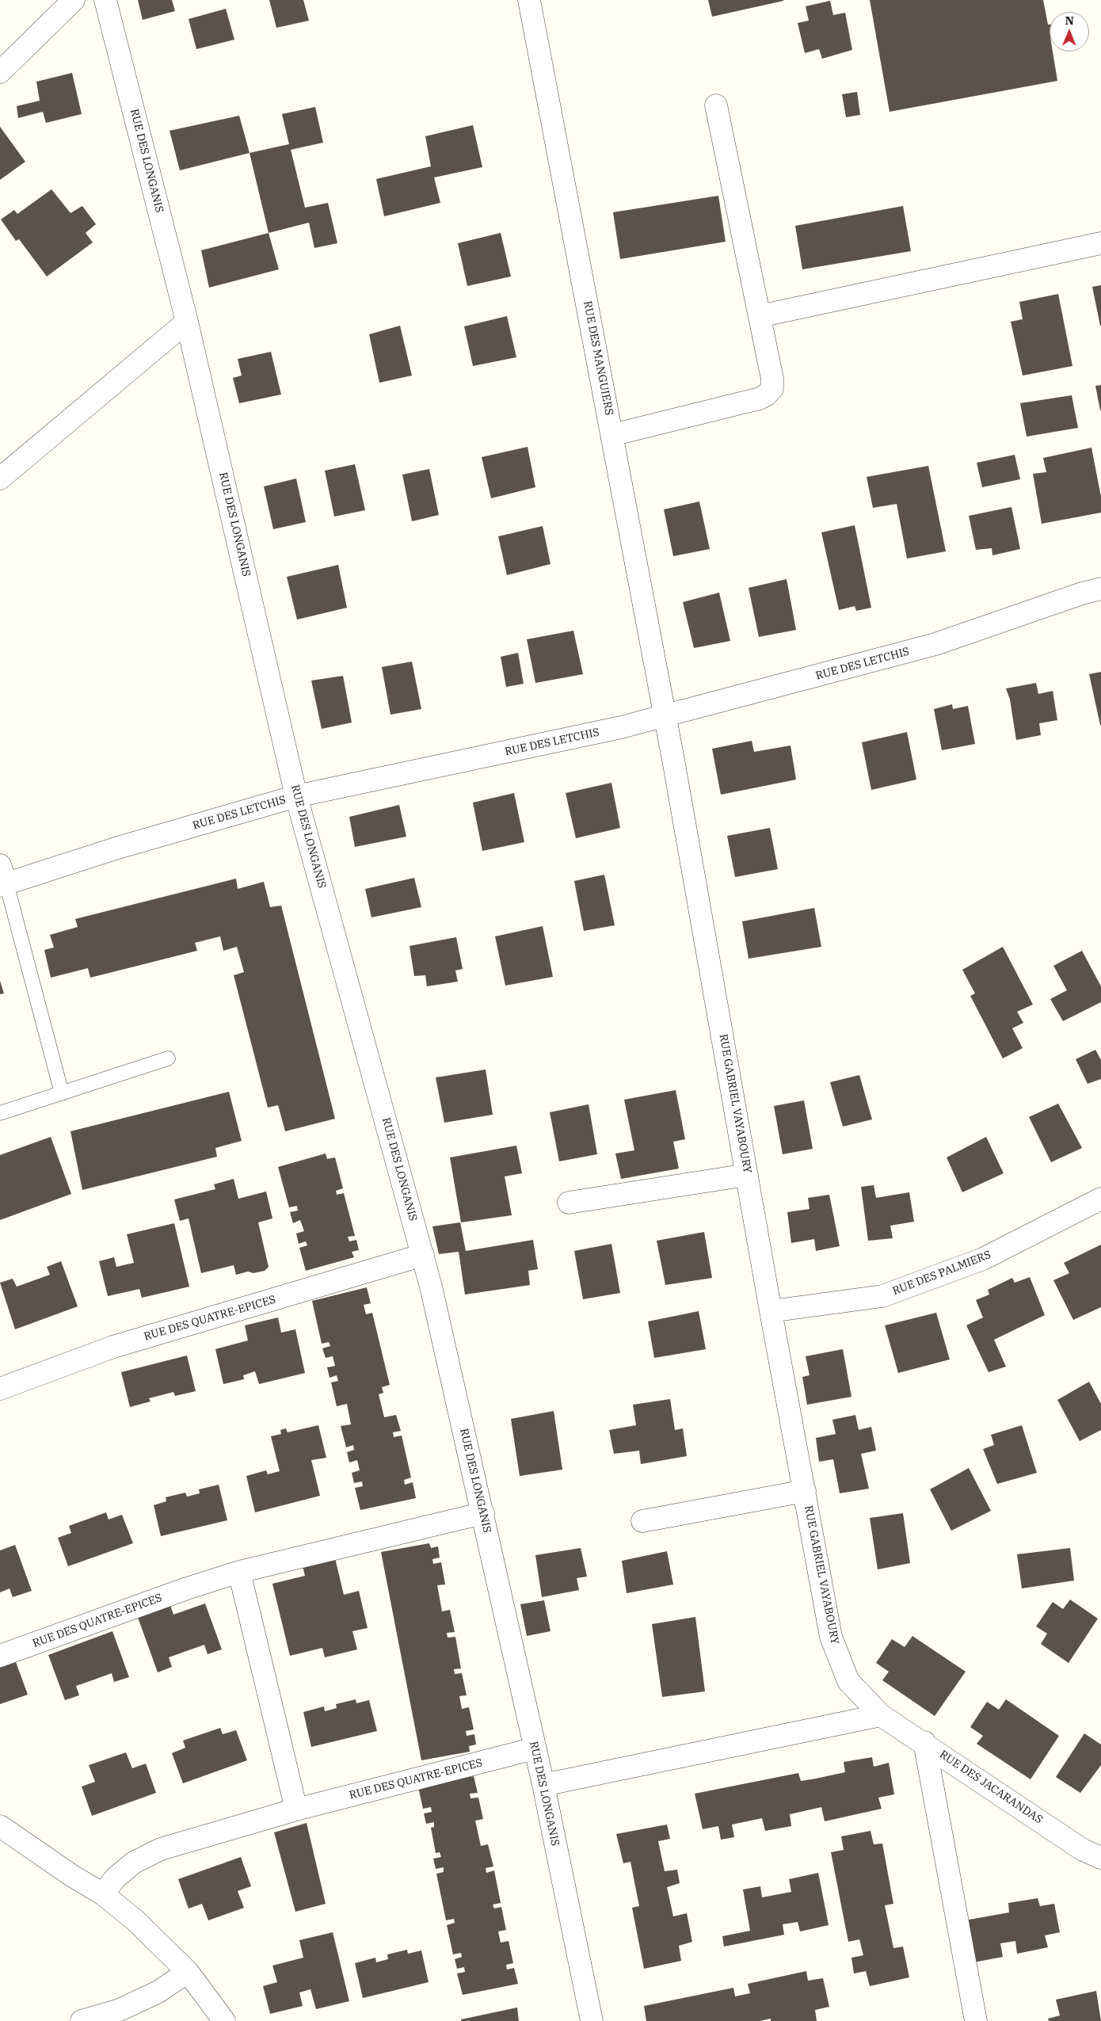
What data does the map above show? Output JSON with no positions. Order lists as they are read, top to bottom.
{
  "streets": {
    "street": [
      "RUE DES LONGANIS",
      "RUE DES MANGUIERS",
      "RUE DES LETCHIS",
      "RUE GABRIEL VAYABOURY",
      "RUE DES PALMIERS",
      "RUE DES QUATRE-EPICES",
      "RUE DES JACARANDAS"
    ]
  },
  "crossings": [
    ["RUE DES LONGANIS", "RUE DES LETCHIS"],
    ["RUE DES LONGANIS", "RUE DES QUATRE-EPICES"],
    ["RUE DES MANGUIERS", "RUE DES LETCHIS"],
    ["RUE DES MANGUIERS", "RUE GABRIEL VAYABOURY"],
    ["RUE DES LETCHIS", "RUE GABRIEL VAYABOURY"],
    ["RUE GABRIEL VAYABOURY", "RUE DES PALMIERS"],
    ["RUE GABRIEL VAYABOURY", "RUE DES JACARANDAS"]
  ],
  "north": "top"
}
